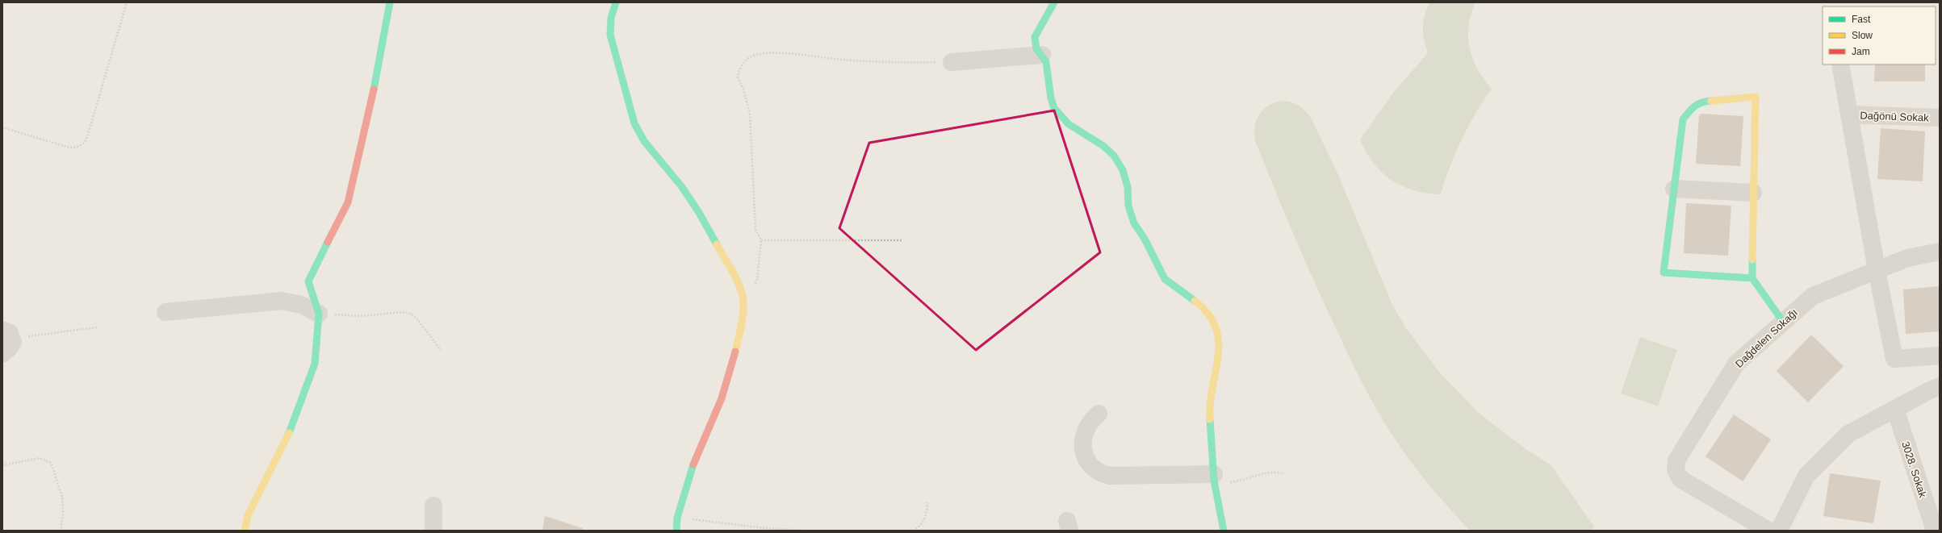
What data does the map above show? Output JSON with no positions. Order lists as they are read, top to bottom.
{
  "streets": {
    "street": ["Dağönü Sokak", "Dağdelen Sokağı", "3028. Sokak"]
  },
  "legend": ["Fast", "Slow", "Jam"]
}
